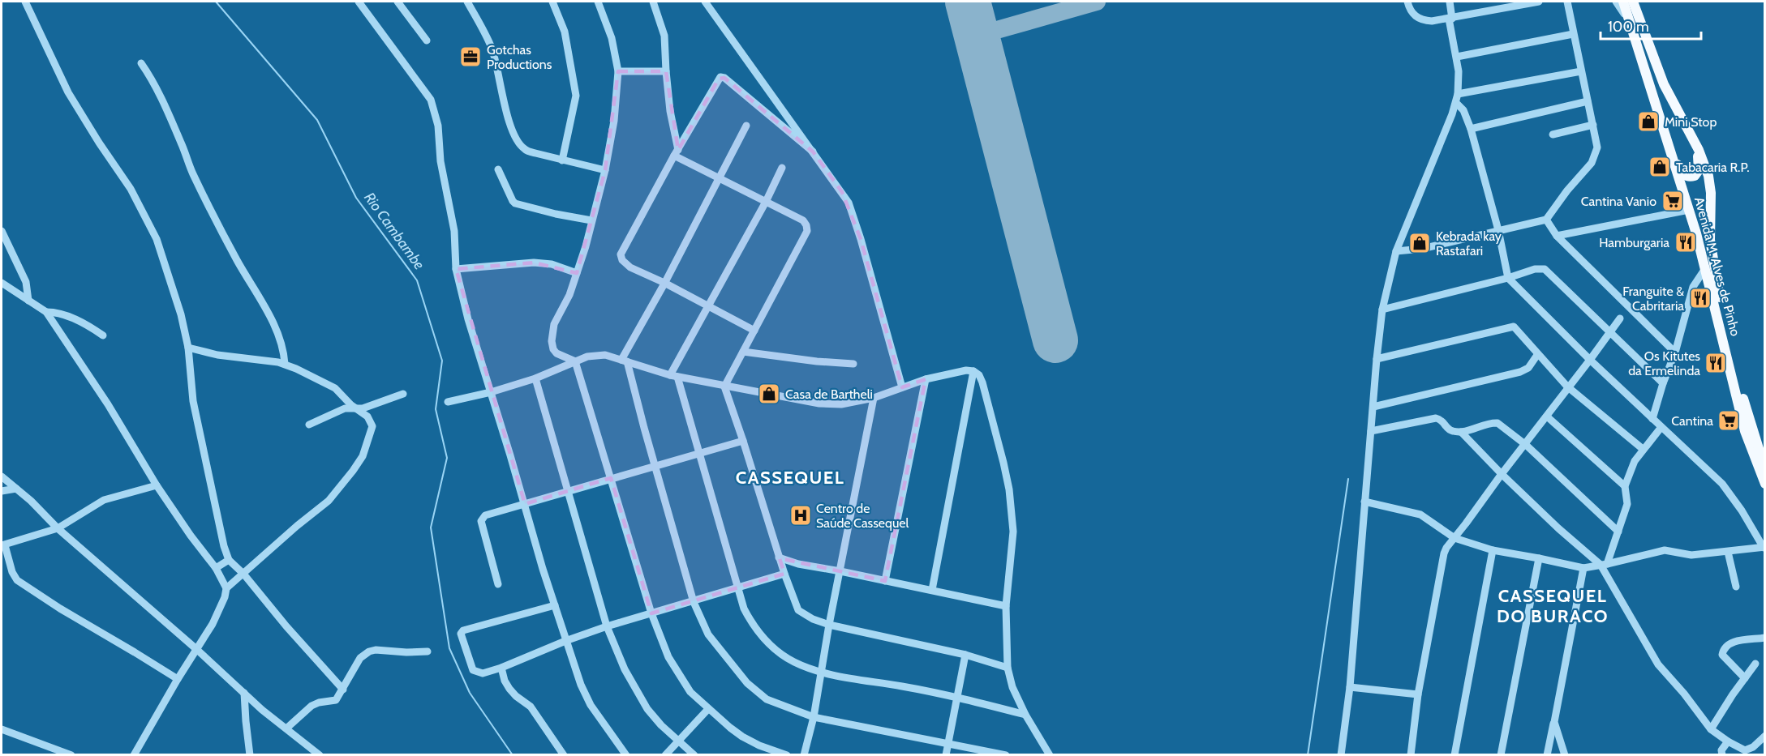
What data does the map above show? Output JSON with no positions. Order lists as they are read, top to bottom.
{
  "streets": {
    "main road": ["Avenida M. Alves de Pinho"]
  },
  "districts": ["CASSEQUEL", "CASSEQUEL DO BURACO"],
  "water": ["Rio Cambambe"],
  "places": {
    "office": ["Gotchas Productions"],
    "shop": [
      "Mini Stop",
      "Tabacaria R.P.",
      "Kebrada kay Rastafari",
      "Casa de Bartheli"
    ],
    "supermarket": ["Cantina Vanio", "Cantina"],
    "restaurant": ["Hamburgaria", "Franguite & Cabritaria", "Os Kitutes da Ermelinda"],
    "hospital": ["Centro de Saúde Cassequel"]
  },
  "scale_bar": "100 m"
}
